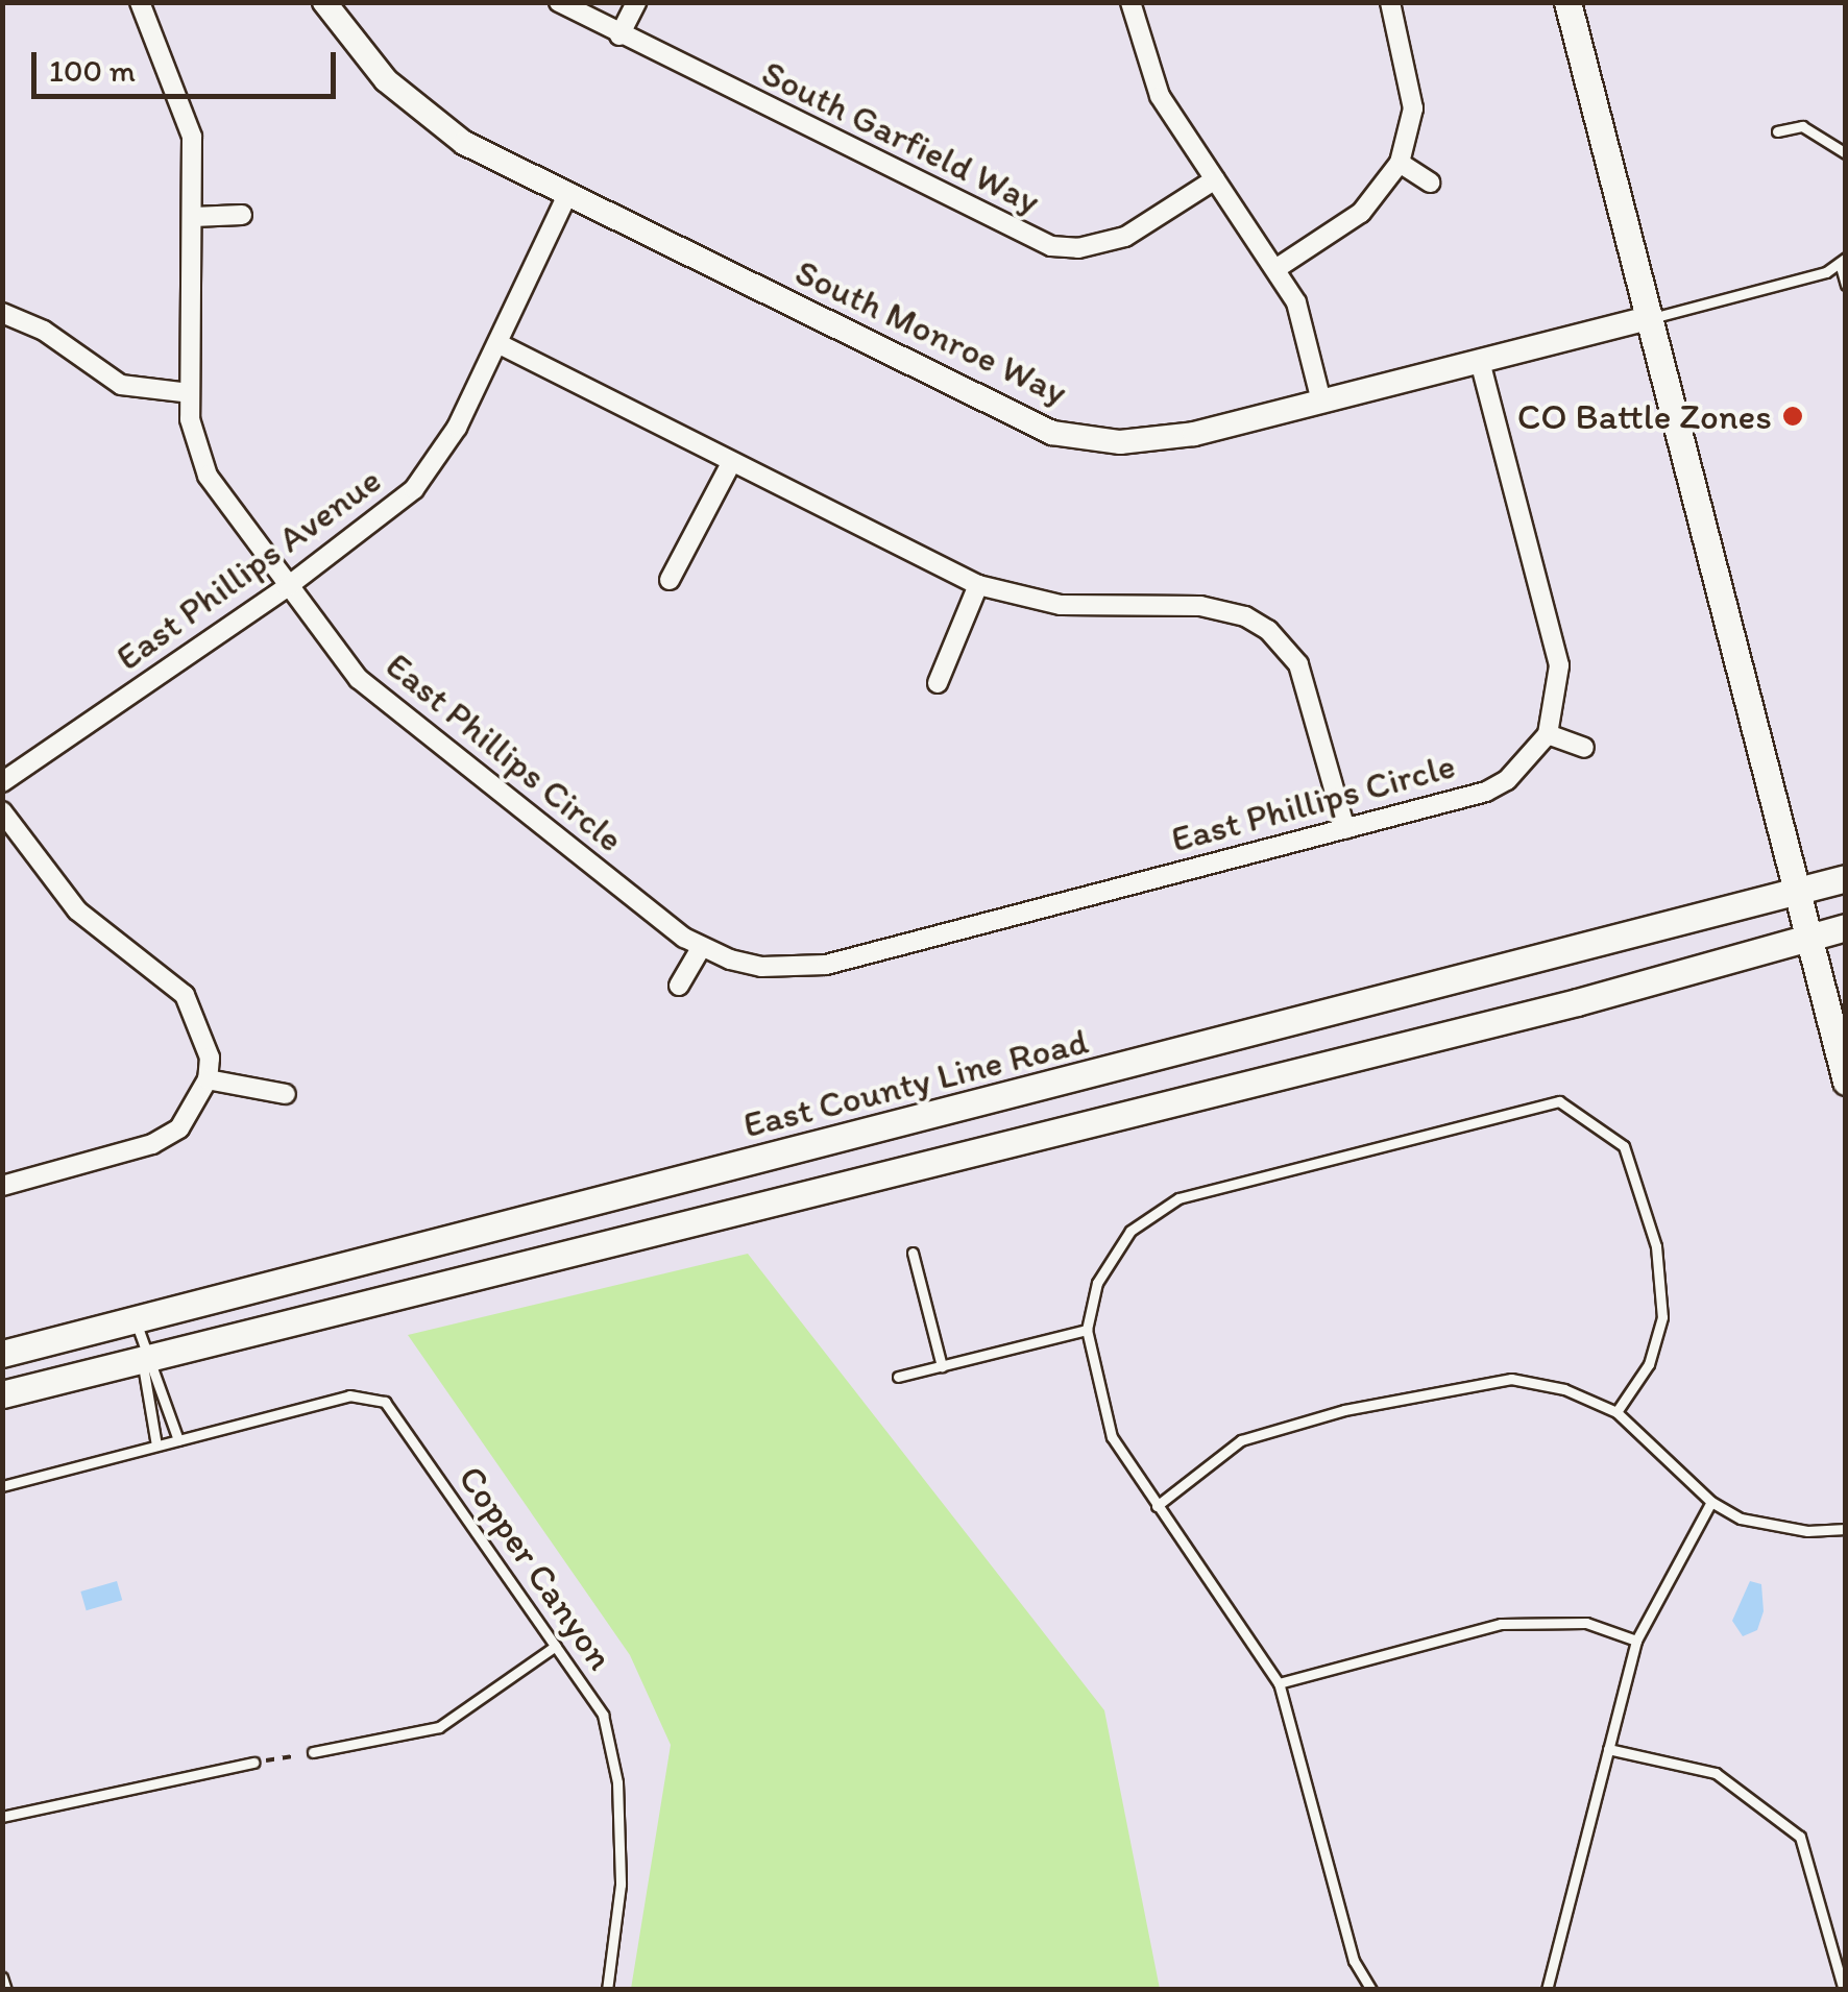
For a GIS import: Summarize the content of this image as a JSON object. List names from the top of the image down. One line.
{"streets":{"main road":["East County Line Road"],"street":["South Garfield Way","South Monroe Way","East Phillips Avenue","East Phillips Circle"],"lane":["Copper Canyon"]},"crossings":[["South Monroe Way","East Phillips Avenue"],["East Phillips Avenue","East Phillips Circle"]],"places":["CO Battle Zones"],"scale_bar":"100 m"}
